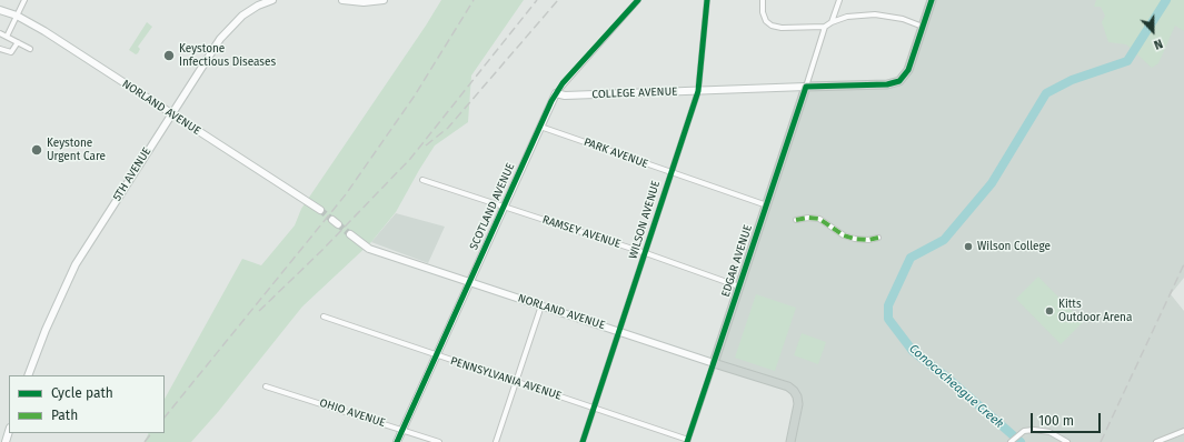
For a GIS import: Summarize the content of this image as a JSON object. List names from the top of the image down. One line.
{"streets":{"main road":["COLLEGE AVENUE","NORLAND AVENUE","EDGAR AVENUE"],"street":["PARK AVENUE","5TH AVENUE","SCOTLAND AVENUE","WILSON AVENUE","RAMSEY AVENUE","PENNSYLVANIA AVENUE","OHIO AVENUE"]},"crossings":[["COLLEGE AVENUE","SCOTLAND AVENUE"],["COLLEGE AVENUE","WILSON AVENUE"],["COLLEGE AVENUE","EDGAR AVENUE"],["NORLAND AVENUE","5TH AVENUE"],["NORLAND AVENUE","SCOTLAND AVENUE"],["NORLAND AVENUE","WILSON AVENUE"],["NORLAND AVENUE","EDGAR AVENUE"],["PARK AVENUE","SCOTLAND AVENUE"],["PARK AVENUE","WILSON AVENUE"],["PARK AVENUE","EDGAR AVENUE"],["SCOTLAND AVENUE","RAMSEY AVENUE"],["SCOTLAND AVENUE","PENNSYLVANIA AVENUE"],["SCOTLAND AVENUE","OHIO AVENUE"],["WILSON AVENUE","RAMSEY AVENUE"],["WILSON AVENUE","PENNSYLVANIA AVENUE"],["RAMSEY AVENUE","EDGAR AVENUE"],["EDGAR AVENUE","PENNSYLVANIA AVENUE"]],"water":["Conococheague Creek"],"places":["Keystone Infectious Diseases","Keystone Urgent Care","Wilson College","Kitts Outdoor Arena"],"legend":["Cycle path","Path"],"scale_bar":"100 m","north":"bottom"}
